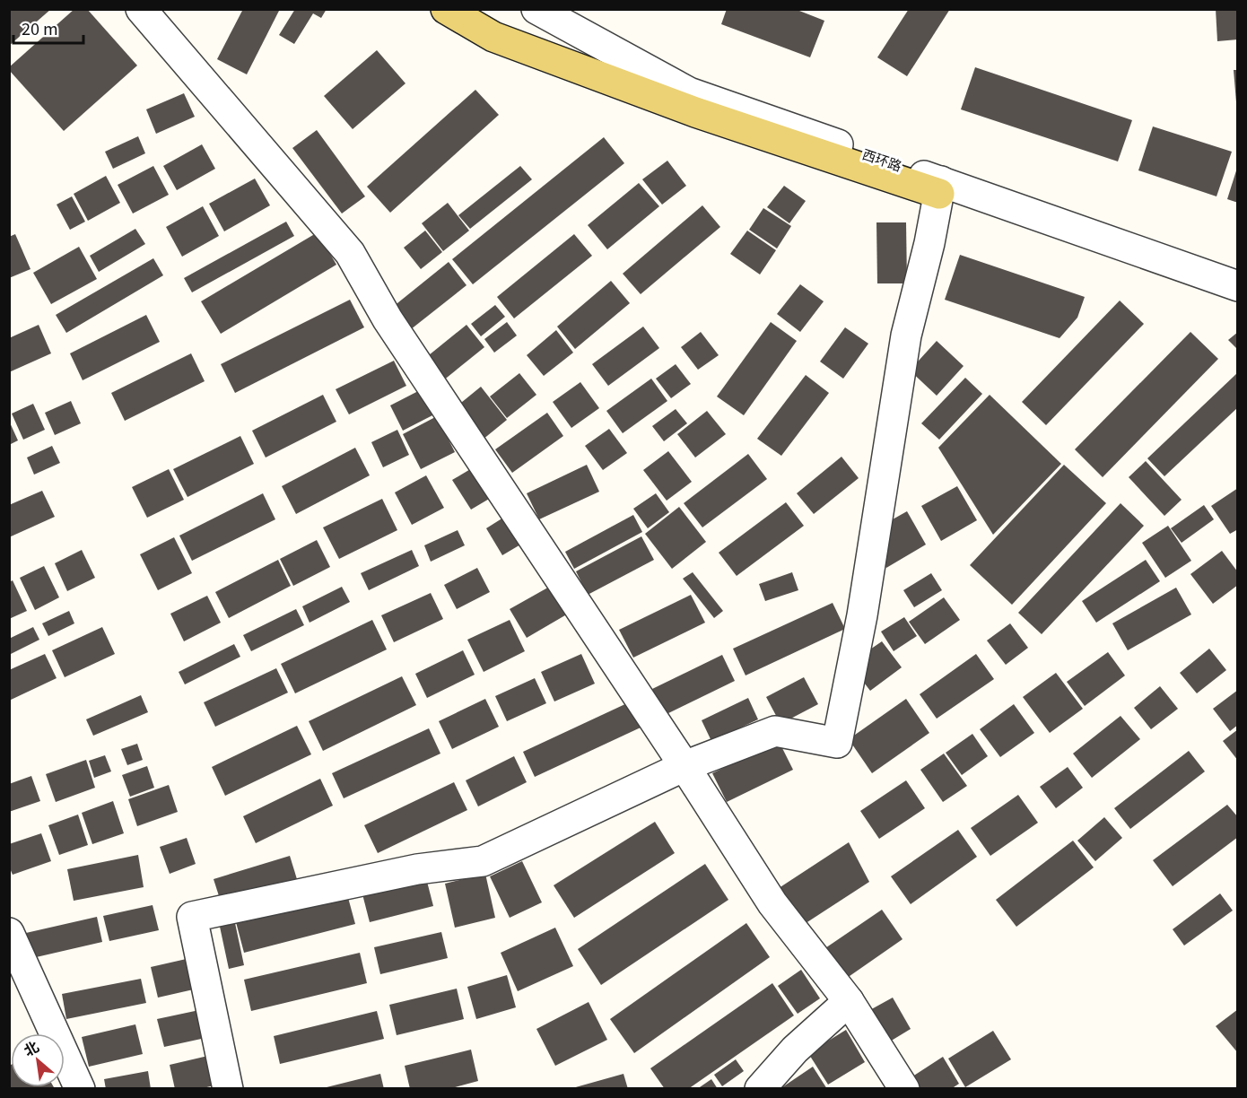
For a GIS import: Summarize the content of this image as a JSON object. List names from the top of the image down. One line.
{"streets":{"main road":["西环路"]},"scale_bar":"20 m","north":"top left"}
